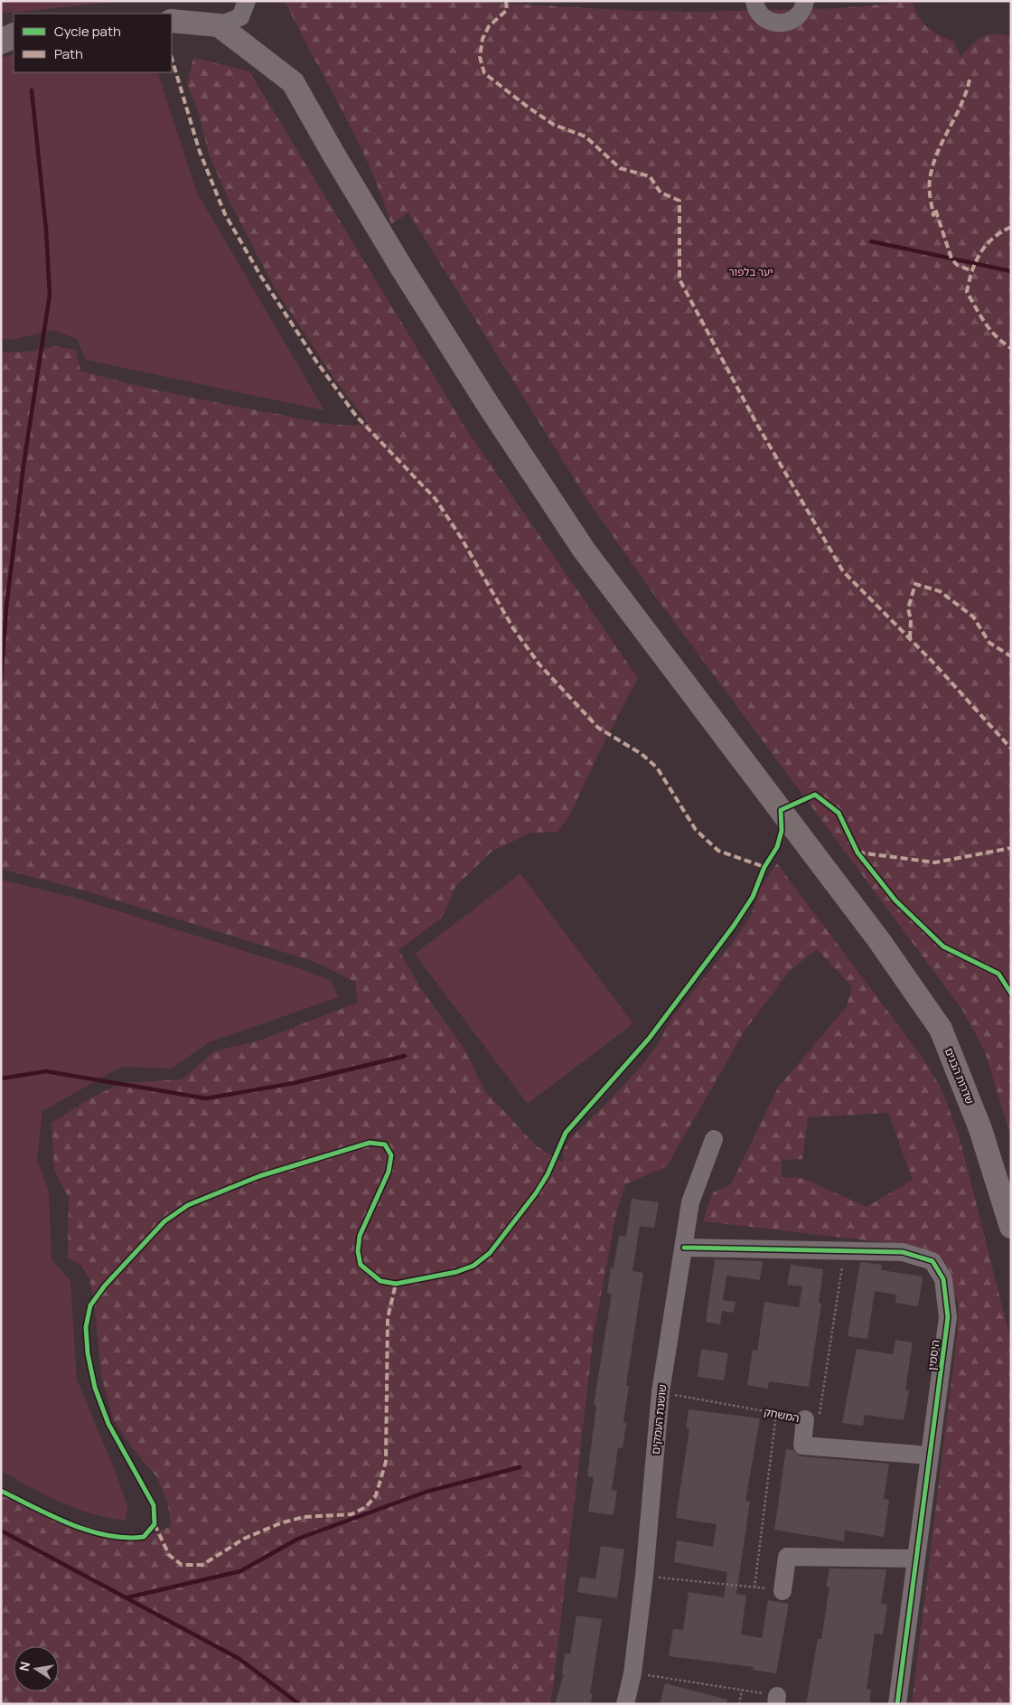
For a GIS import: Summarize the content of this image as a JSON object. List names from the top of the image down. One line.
{"streets":{"main road":["שדרות הבנים"],"street":["היסמין","המשחק","שושנת העמקים"]},"crossings":[["היסמין","המשחק"],["היסמין","שושנת העמקים"],["המשחק","שושנת העמקים"]],"parks":["יער בלפור"],"legend":["Cycle path","Path"],"north":"left"}
